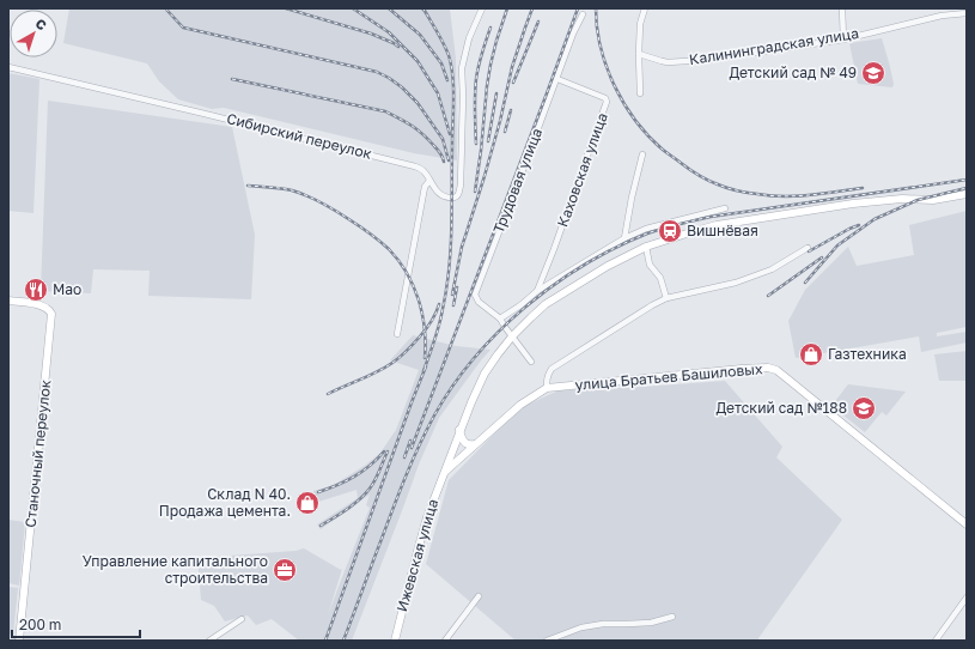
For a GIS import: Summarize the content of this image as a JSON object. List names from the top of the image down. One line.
{"streets":{"street":["Калининградская улица","Сибирский переулок","Каховская улица","Трудовая улица","улица Братьев Башиловых","Станочный переулок","Ижевская улица"]},"crossings":[["Каховская улица","Трудовая улица"],["Трудовая улица","Ижевская улица"]],"places":{"school or university":["Детский сад № 49","Детский сад №188"],"station":["Вишнёвая"],"restaurant":["Мао"],"shop":["Газтехника","Склад N 40. Продажа цемента."],"office":["Управление капитального строительства"]},"scale_bar":"200 m","north":"top right"}
